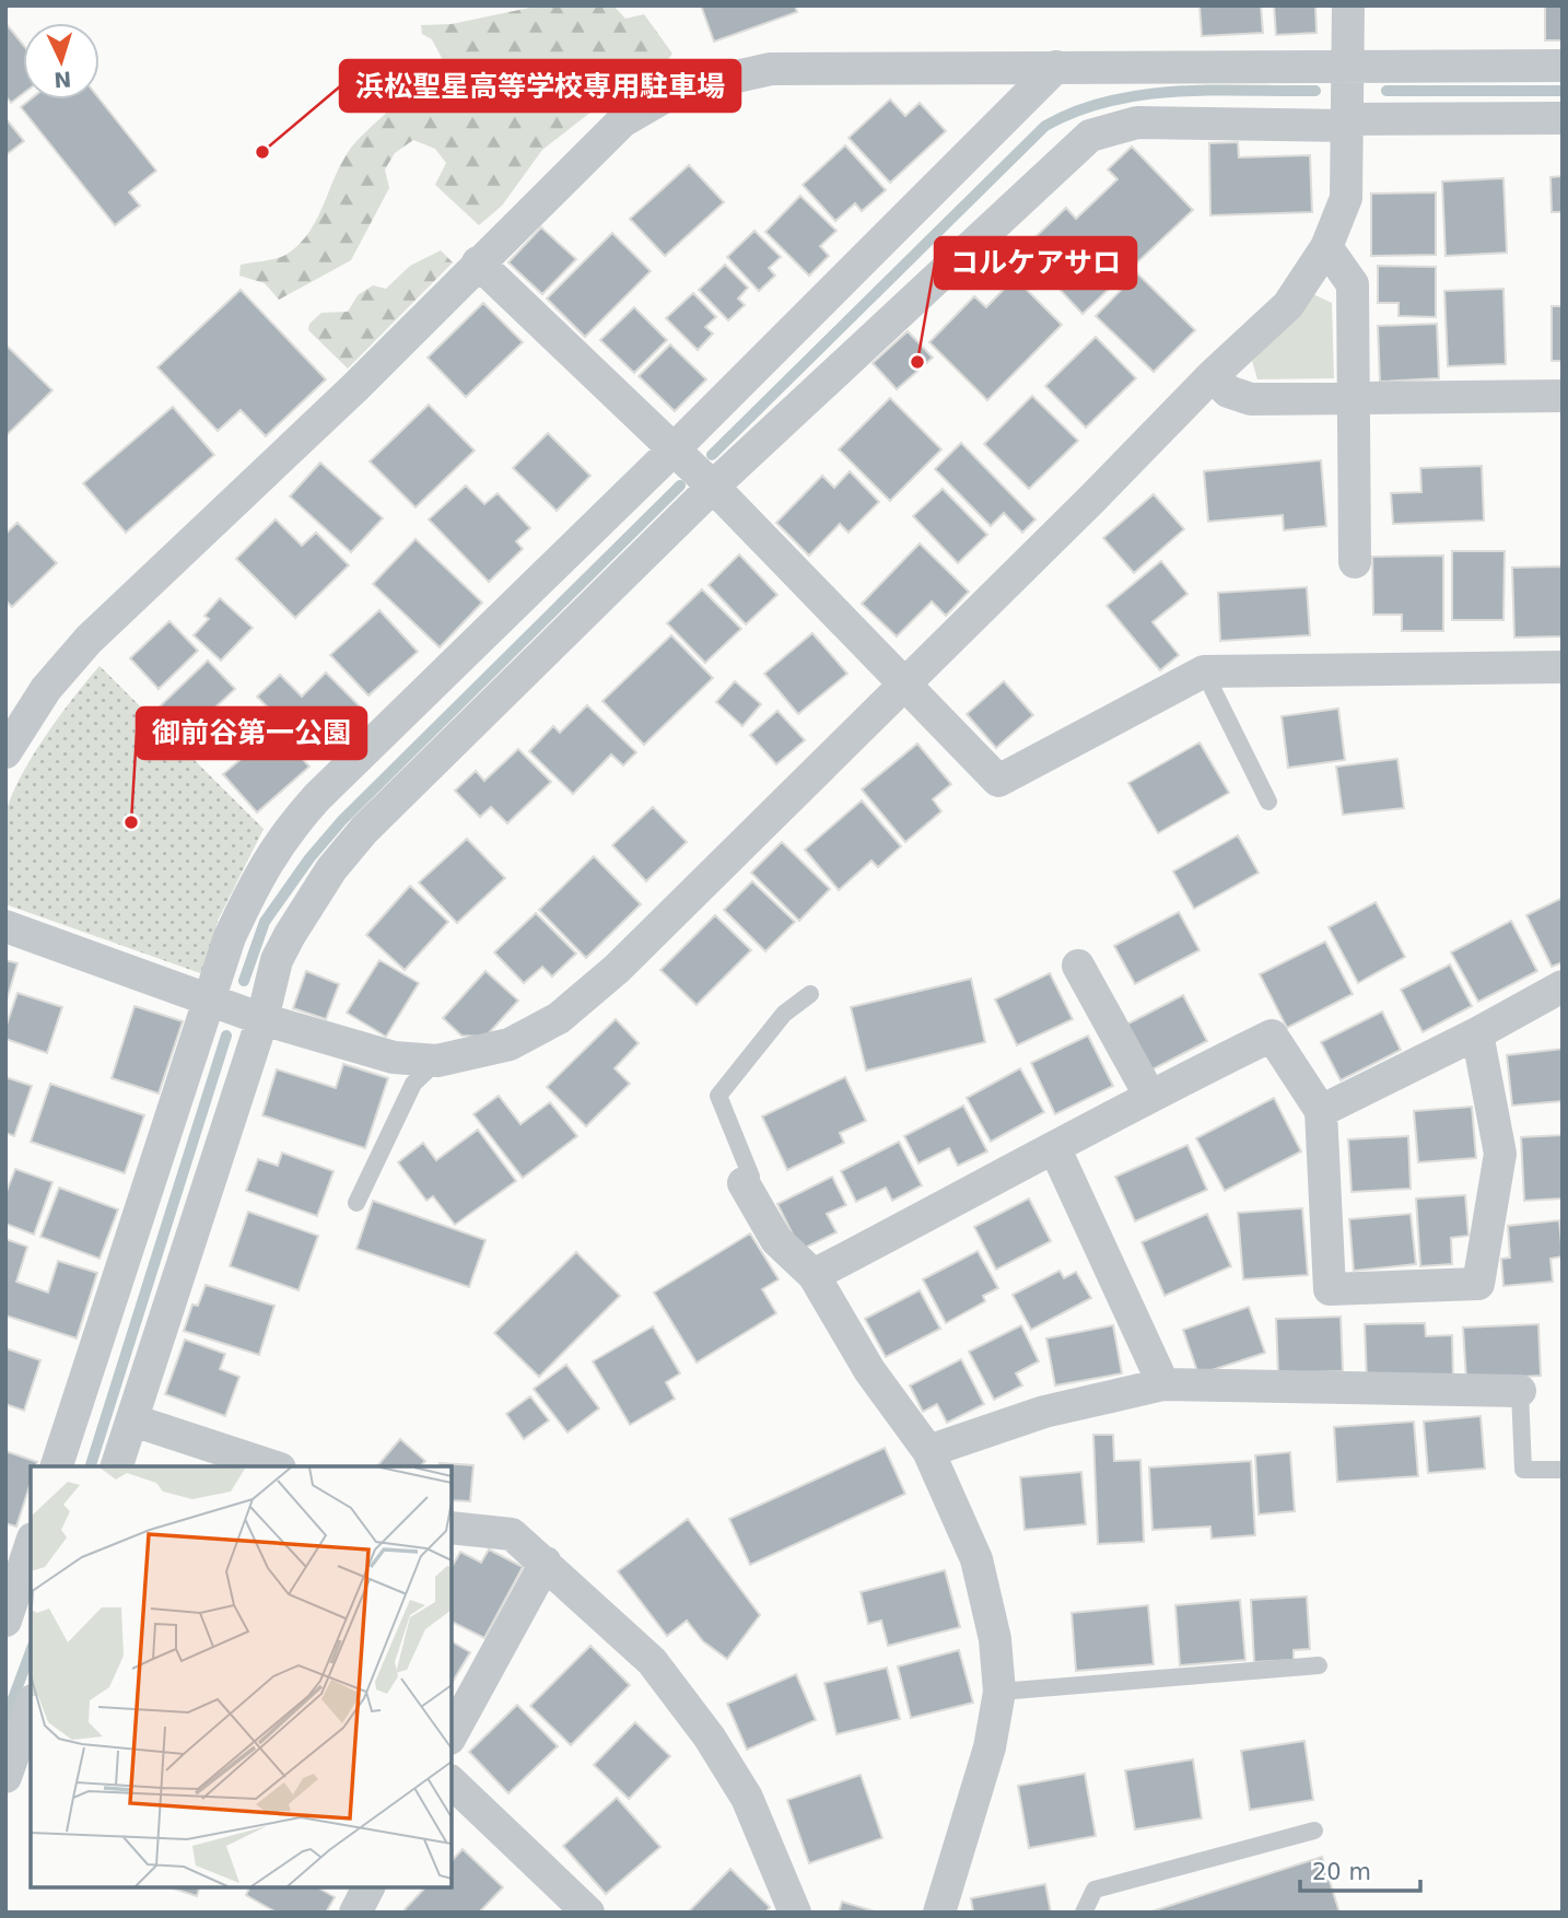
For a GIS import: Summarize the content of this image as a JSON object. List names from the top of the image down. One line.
{"places":["浜松聖星高等学校専用駐車場","コルケアサロ","御前谷第一公園"],"scale_bar":"20 m","north":"bottom"}
